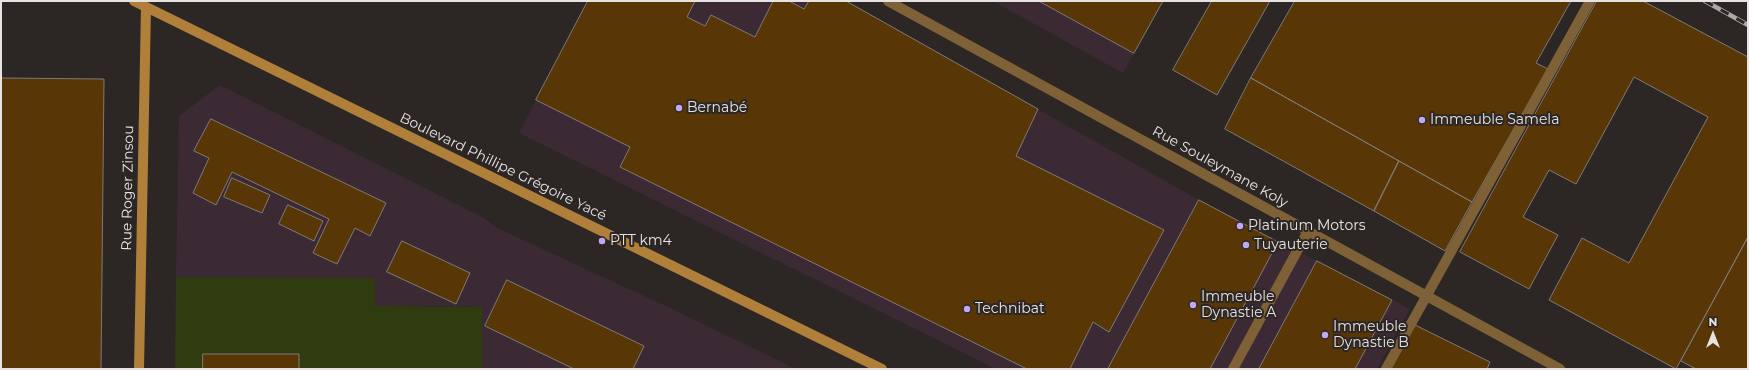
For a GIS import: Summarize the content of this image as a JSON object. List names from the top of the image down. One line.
{"streets":{"main road":["Boulevard Phillipe Grégoire Yacé","Rue Roger Zinsou"],"street":["Rue Souleymane Koly"]},"crossings":[["Boulevard Phillipe Grégoire Yacé","Rue Roger Zinsou"]],"places":["Bernabé","Immeuble Samela","Platinum Motors","PTT km4","Tuyauterie","Immeuble Dynastie A","Technibat","Immeuble Dynastie B"],"north":"top"}
